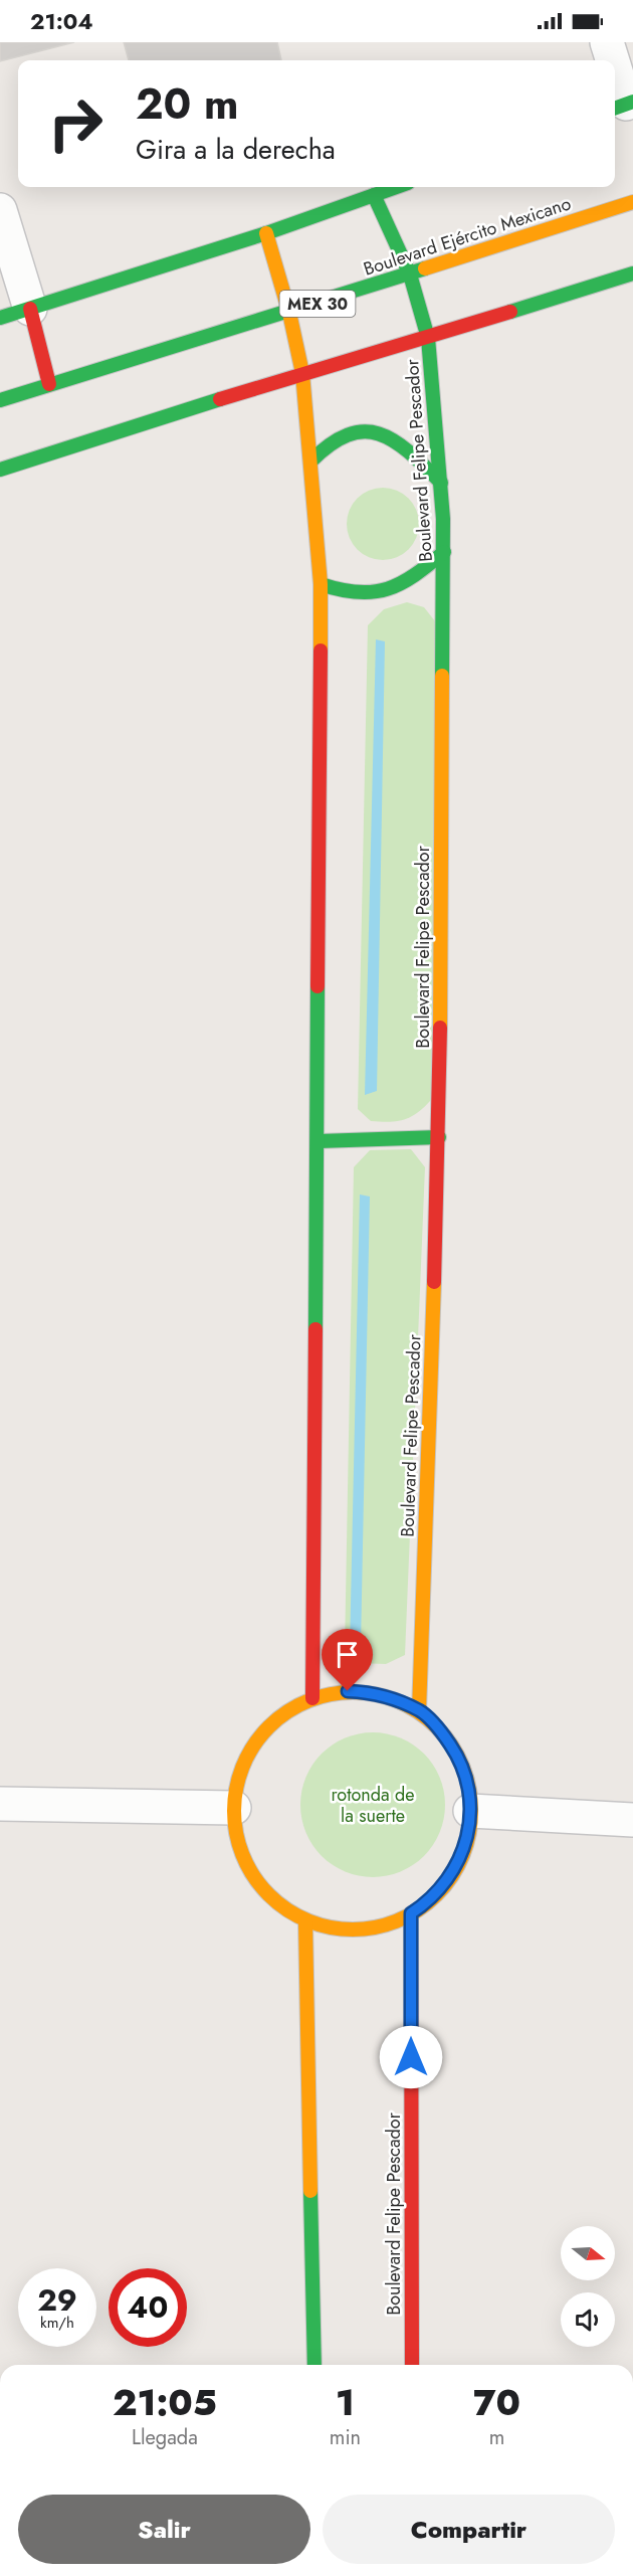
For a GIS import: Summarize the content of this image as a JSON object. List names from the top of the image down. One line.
{"streets":{"street":["Boulevard Ejército Mexicano","MEX 30","Boulevard Felipe Pescador"]},"crossings":[["Boulevard Ejército Mexicano","Boulevard Felipe Pescador"]],"parks":["rotonda de la suerte"],"north":"right","page":{"status":"21:04","turn":["20 m","Gira a la derecha"],"speed":"29 km/h","limit":"40","eta":["21:05","Llegada","1","min","70","m"],"buttons":["Salir","Compartir"]}}
